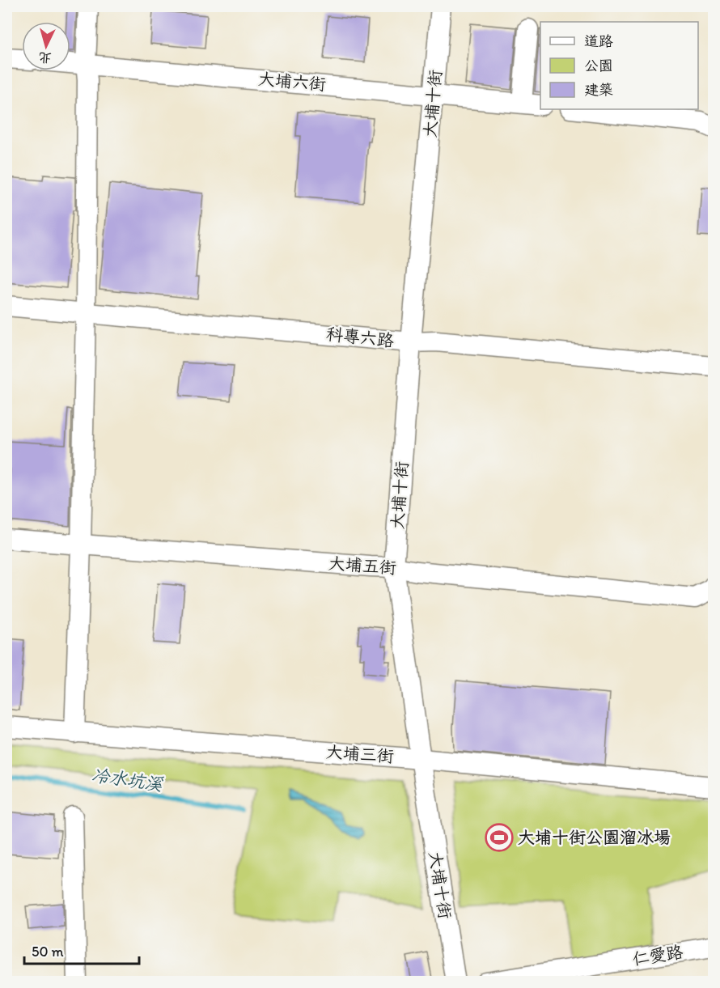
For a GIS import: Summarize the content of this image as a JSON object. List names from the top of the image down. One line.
{"streets":{"street":["大埔六街","大埔十街","科專六路","大埔五街","大埔三街","仁愛路"]},"crossings":[["大埔六街","大埔十街"],["大埔十街","科專六路"],["大埔十街","大埔五街"],["大埔十街","大埔三街"]],"water":["冷水坑溪"],"places":{"sports":["大埔十街公園溜冰場"]},"legend":["道路","公園","建築"],"scale_bar":"50 m","north":"bottom"}
